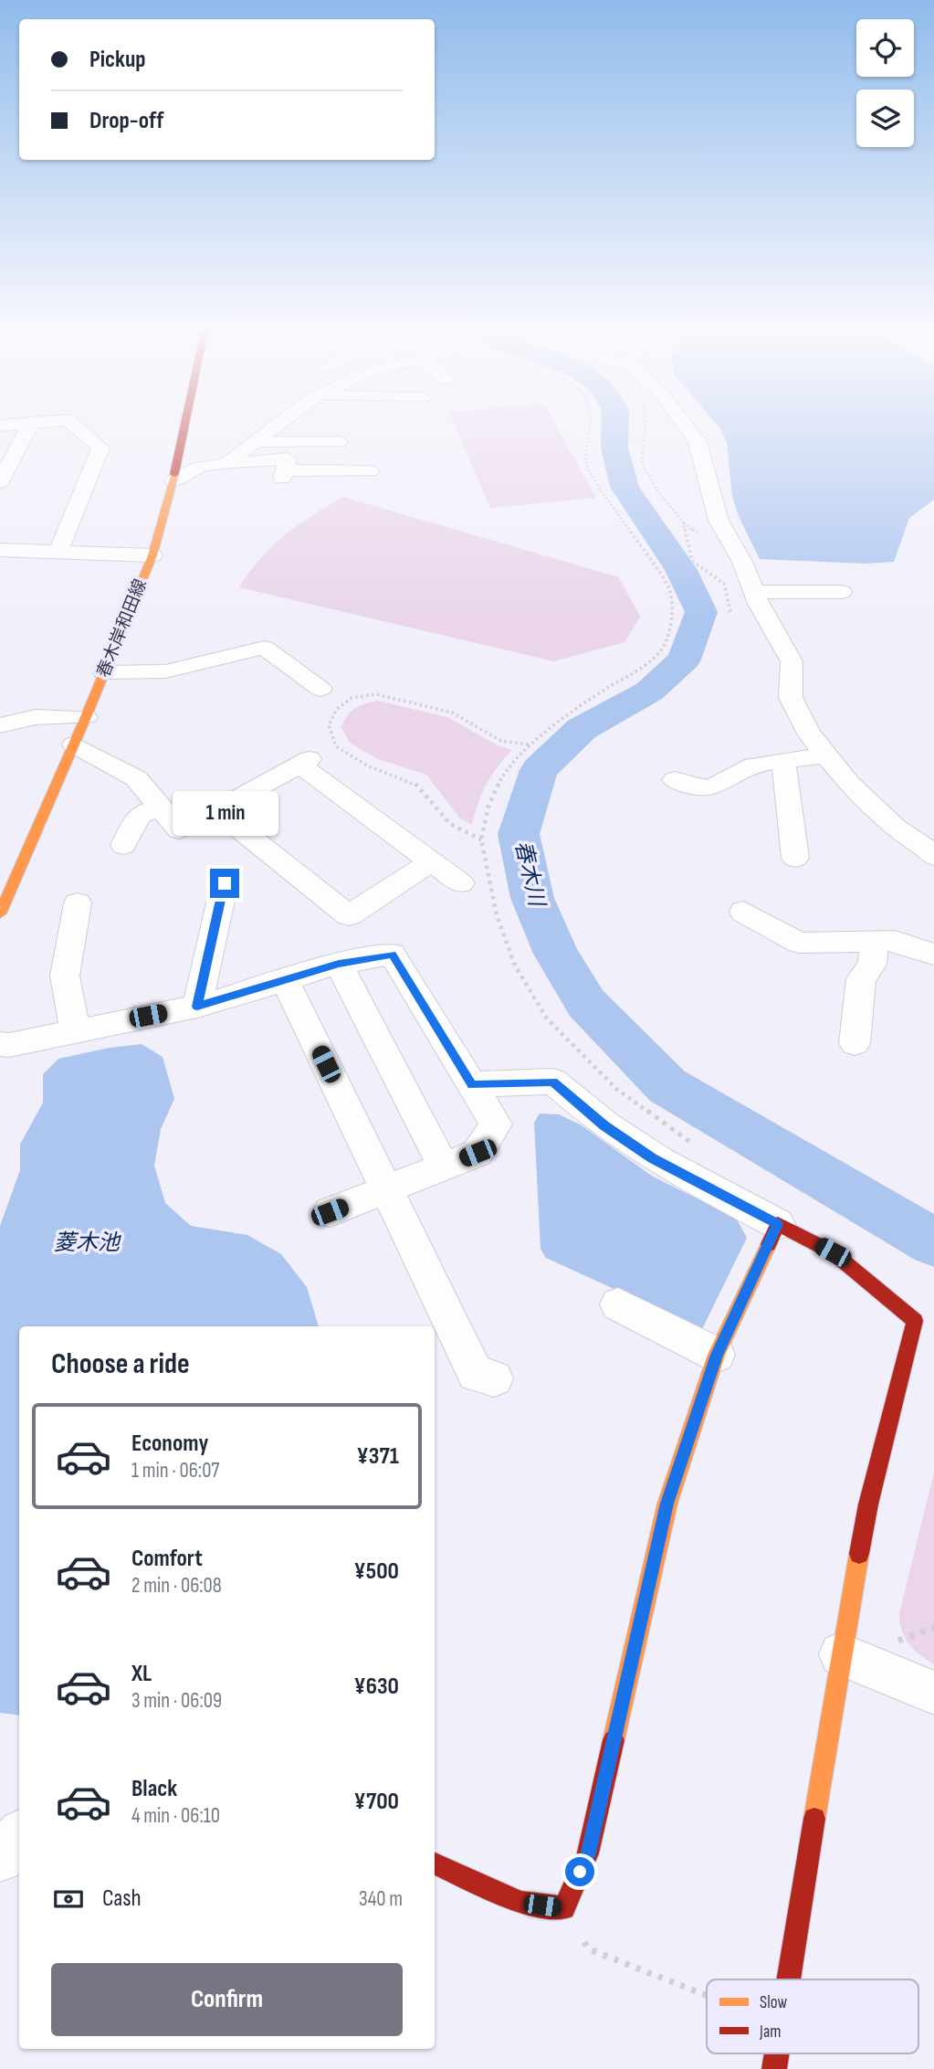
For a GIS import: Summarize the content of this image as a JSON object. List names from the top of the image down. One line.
{"streets":{"main road":["春木岸和田線"]},"water":["春木川","菱木池"],"legend":["Slow","Jam"],"page":{"banner":["Pickup","Drop-off"],"bubble":"1 min","heading":"Choose a ride","list":[{"name":"Economy","note":"1 min · 06:07","value":"¥371"},{"name":"Comfort","note":"2 min · 06:08","value":"¥500"},{"name":"XL","note":"3 min · 06:09","value":"¥630"},{"name":"Black","note":"4 min · 06:10","value":"¥700"}],"pay":["Cash","340 m"],"buttons":"Confirm"}}
